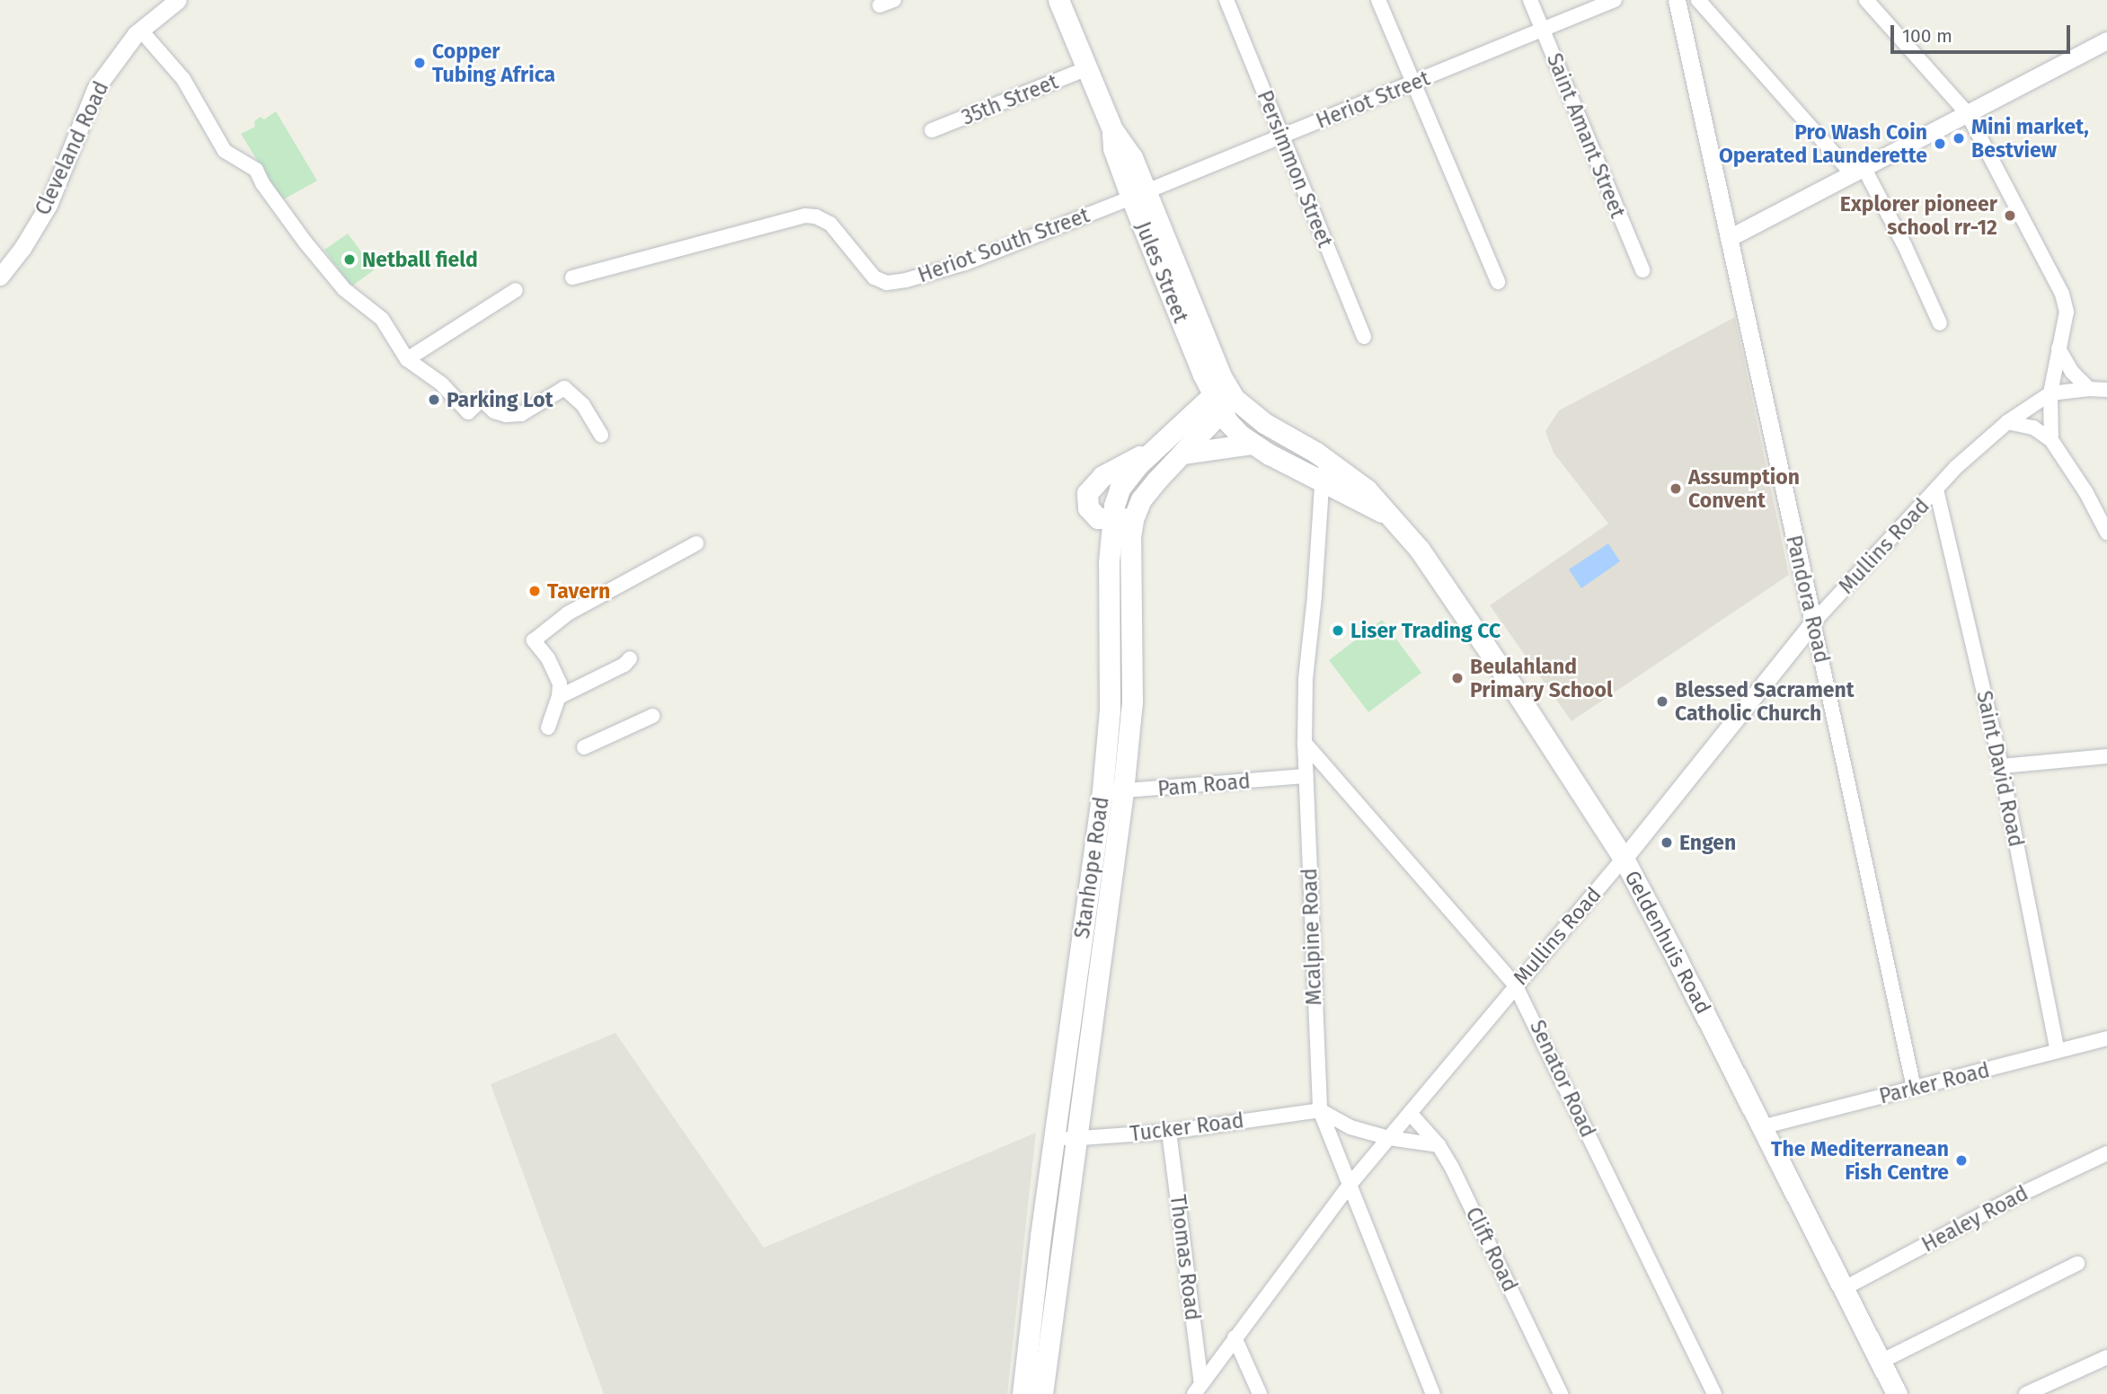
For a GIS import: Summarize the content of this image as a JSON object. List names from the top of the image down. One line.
{"streets":{"main road":["Jules Street","Stanhope Road","Geldenhuis Road"],"street":["35th Street","Heriot Street","Saint Amant Street","Cleveland Road","Persimmon Street","Heriot South Street","Mullins Road","Pandora Road","Saint David Road","Pam Road","Mcalpine Road","Senator Road","Parker Road","Tucker Road","Healey Road","Clift Road","Thomas Road"]},"crossings":[["35th Street","Jules Street"],["Heriot Street","Saint Amant Street"],["Heriot Street","Persimmon Street"],["Heriot Street","Heriot South Street"],["Heriot Street","Jules Street"],["Heriot South Street","Jules Street"],["Jules Street","Stanhope Road"],["Jules Street","Geldenhuis Road"],["Mullins Road","Pandora Road"],["Mullins Road","Saint David Road"],["Mullins Road","Mcalpine Road"],["Mullins Road","Geldenhuis Road"],["Mullins Road","Senator Road"],["Mullins Road","Clift Road"],["Mullins Road","Thomas Road"],["Pandora Road","Parker Road"],["Saint David Road","Parker Road"],["Pam Road","Stanhope Road"],["Pam Road","Mcalpine Road"],["Stanhope Road","Geldenhuis Road"],["Stanhope Road","Tucker Road"],["Mcalpine Road","Geldenhuis Road"],["Mcalpine Road","Senator Road"],["Mcalpine Road","Tucker Road"],["Geldenhuis Road","Parker Road"],["Geldenhuis Road","Healey Road"],["Tucker Road","Thomas Road"]],"places":["Copper Tubing Africa","Mini market, Bestview","Pro Wash Coin Operated Launderette","Explorer pioneer school rr-12","Netball field","Parking Lot","Assumption Convent","Tavern","Liser Trading CC","Beulahland Primary School","Blessed Sacrament Catholic Church","Engen","The Mediterranean Fish Centre"],"scale_bar":"100 m"}
